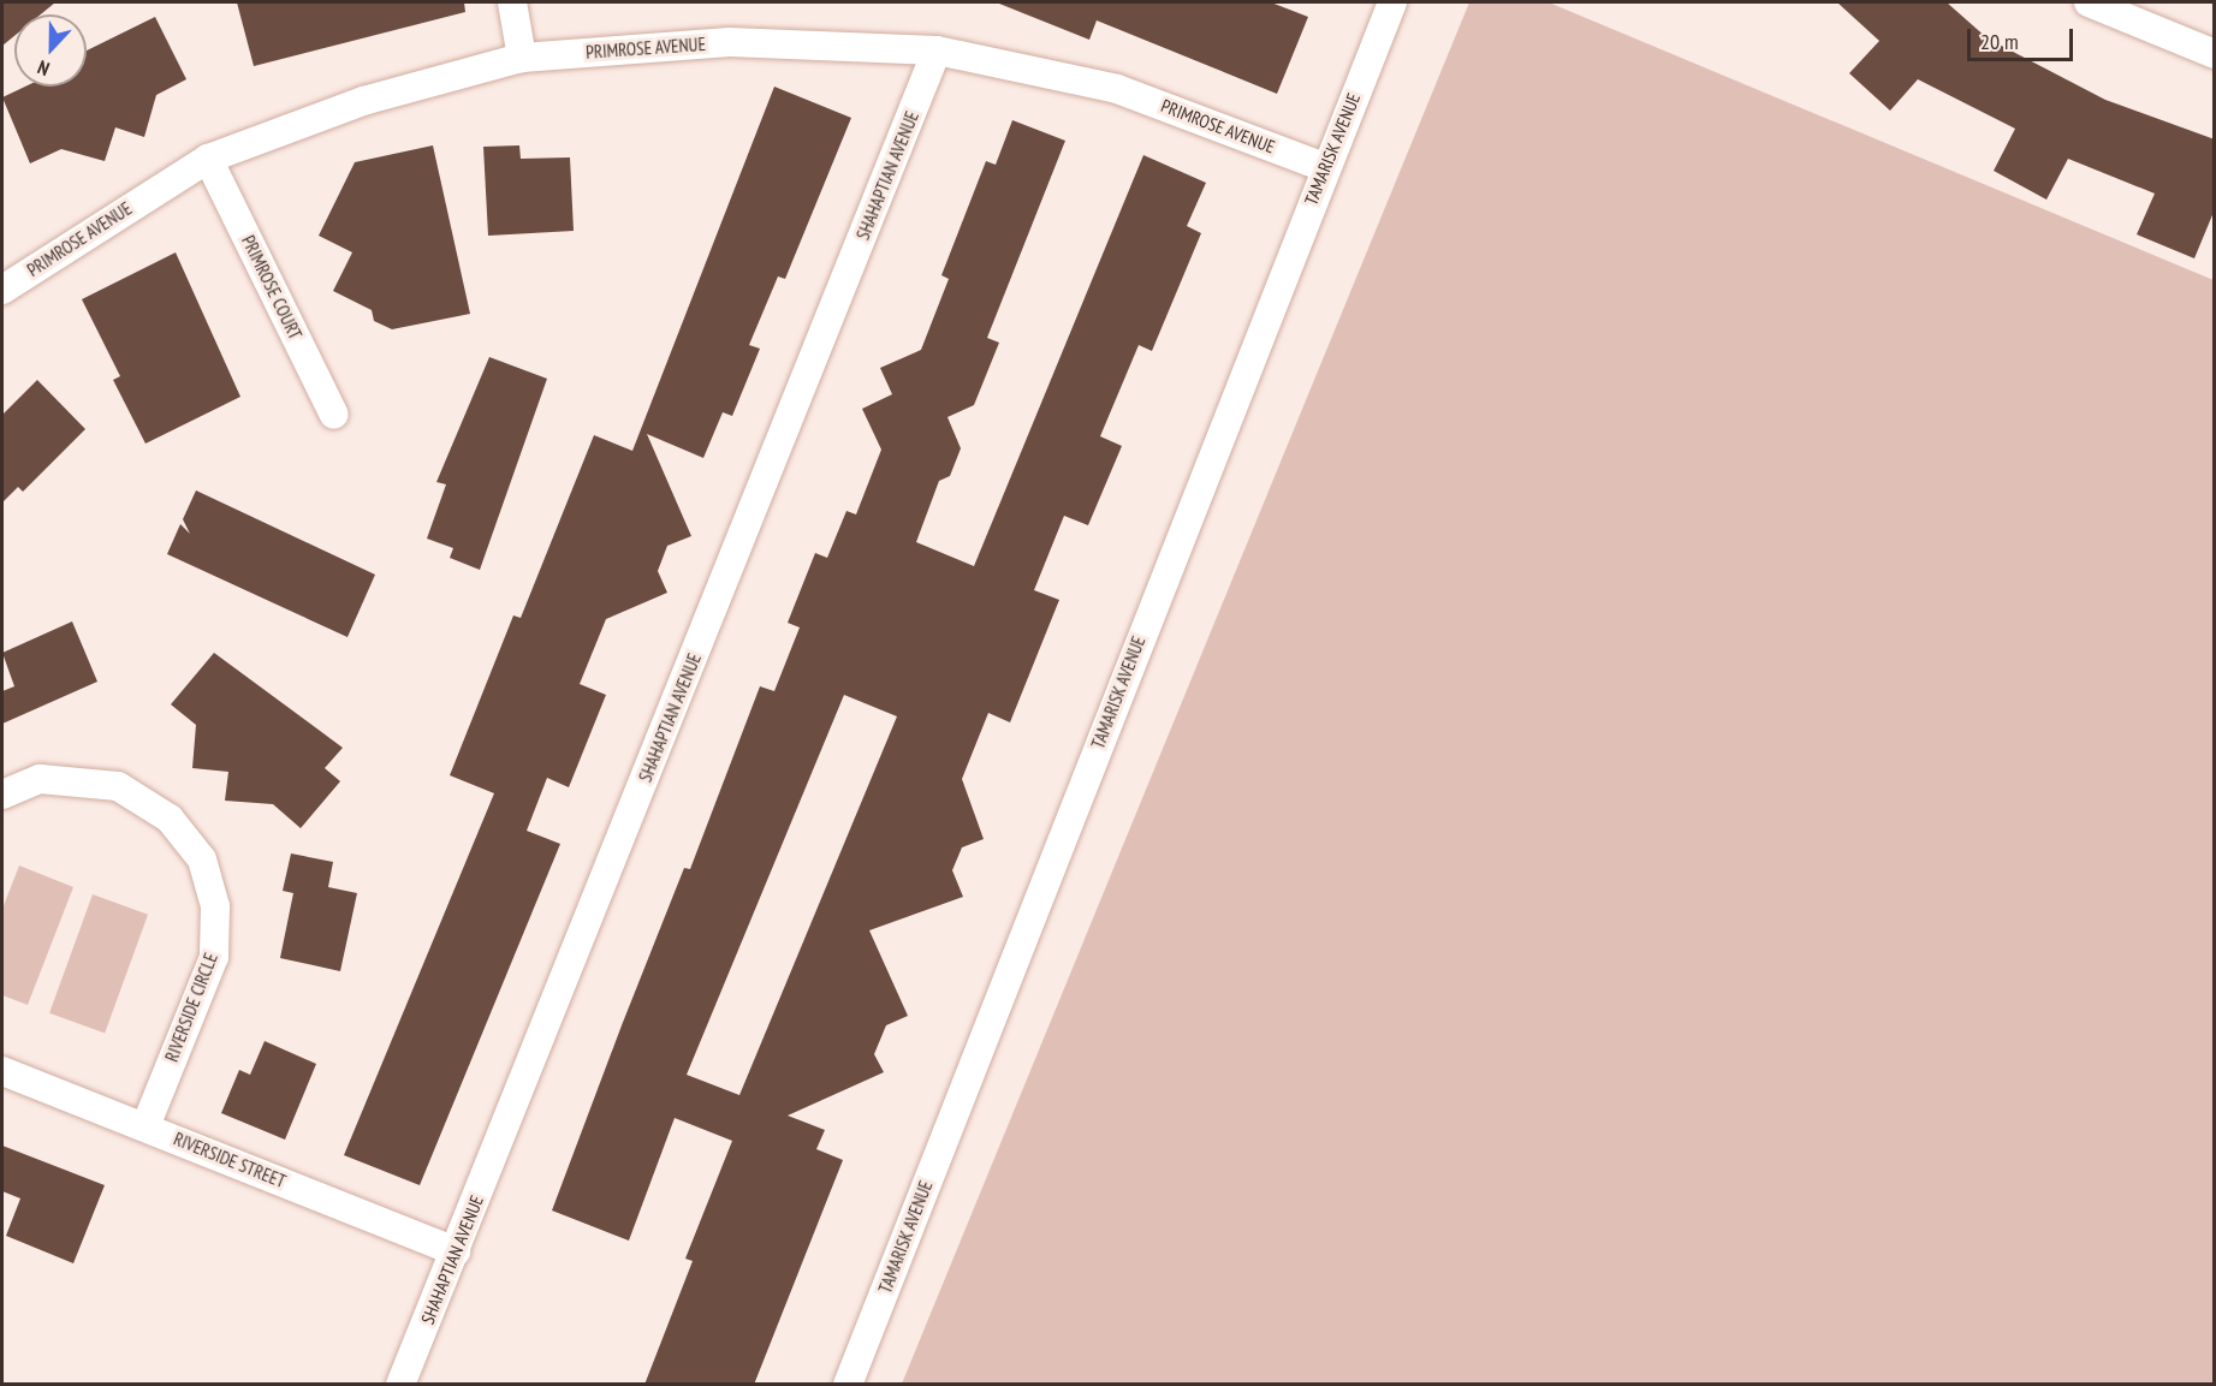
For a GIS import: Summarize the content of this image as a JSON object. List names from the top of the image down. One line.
{"streets":{"street":["PRIMROSE AVENUE","TAMARISK AVENUE","SHAHAPTIAN AVENUE","PRIMROSE COURT","RIVERSIDE CIRCLE","RIVERSIDE STREET"]},"crossings":[["PRIMROSE AVENUE","TAMARISK AVENUE"],["PRIMROSE AVENUE","SHAHAPTIAN AVENUE"],["PRIMROSE AVENUE","PRIMROSE COURT"],["SHAHAPTIAN AVENUE","RIVERSIDE STREET"],["RIVERSIDE CIRCLE","RIVERSIDE STREET"]],"scale_bar":"20 m","north":"bottom"}
